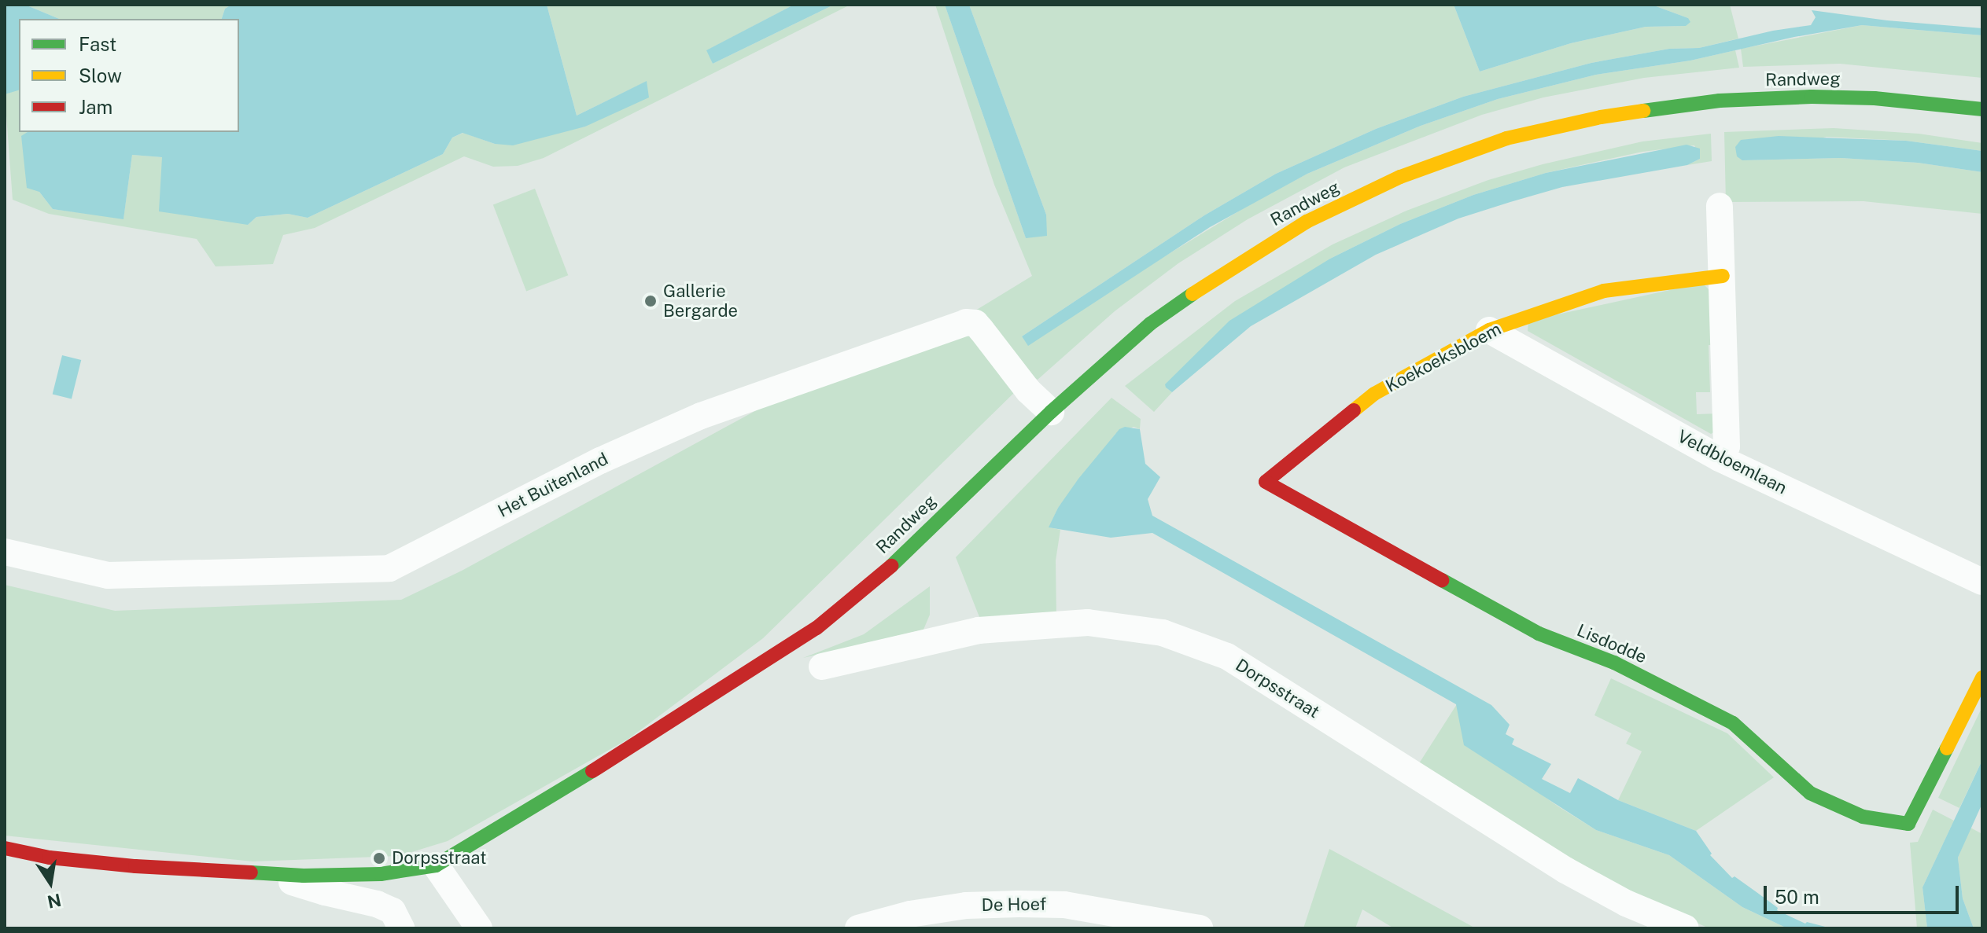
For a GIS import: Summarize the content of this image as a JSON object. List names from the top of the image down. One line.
{"streets":{"main road":["Randweg","Koekoeksbloem","Lisdodde"],"street":["Veldbloemlaan","Het Buitenland","Dorpsstraat","De Hoef"]},"crossings":[["Randweg","Het Buitenland"],["Koekoeksbloem","Veldbloemlaan"],["Koekoeksbloem","Lisdodde"]],"places":["Gallerie Bergarde","Dorpsstraat"],"legend":["Fast","Slow","Jam"],"scale_bar":"50 m","north":"bottom"}
